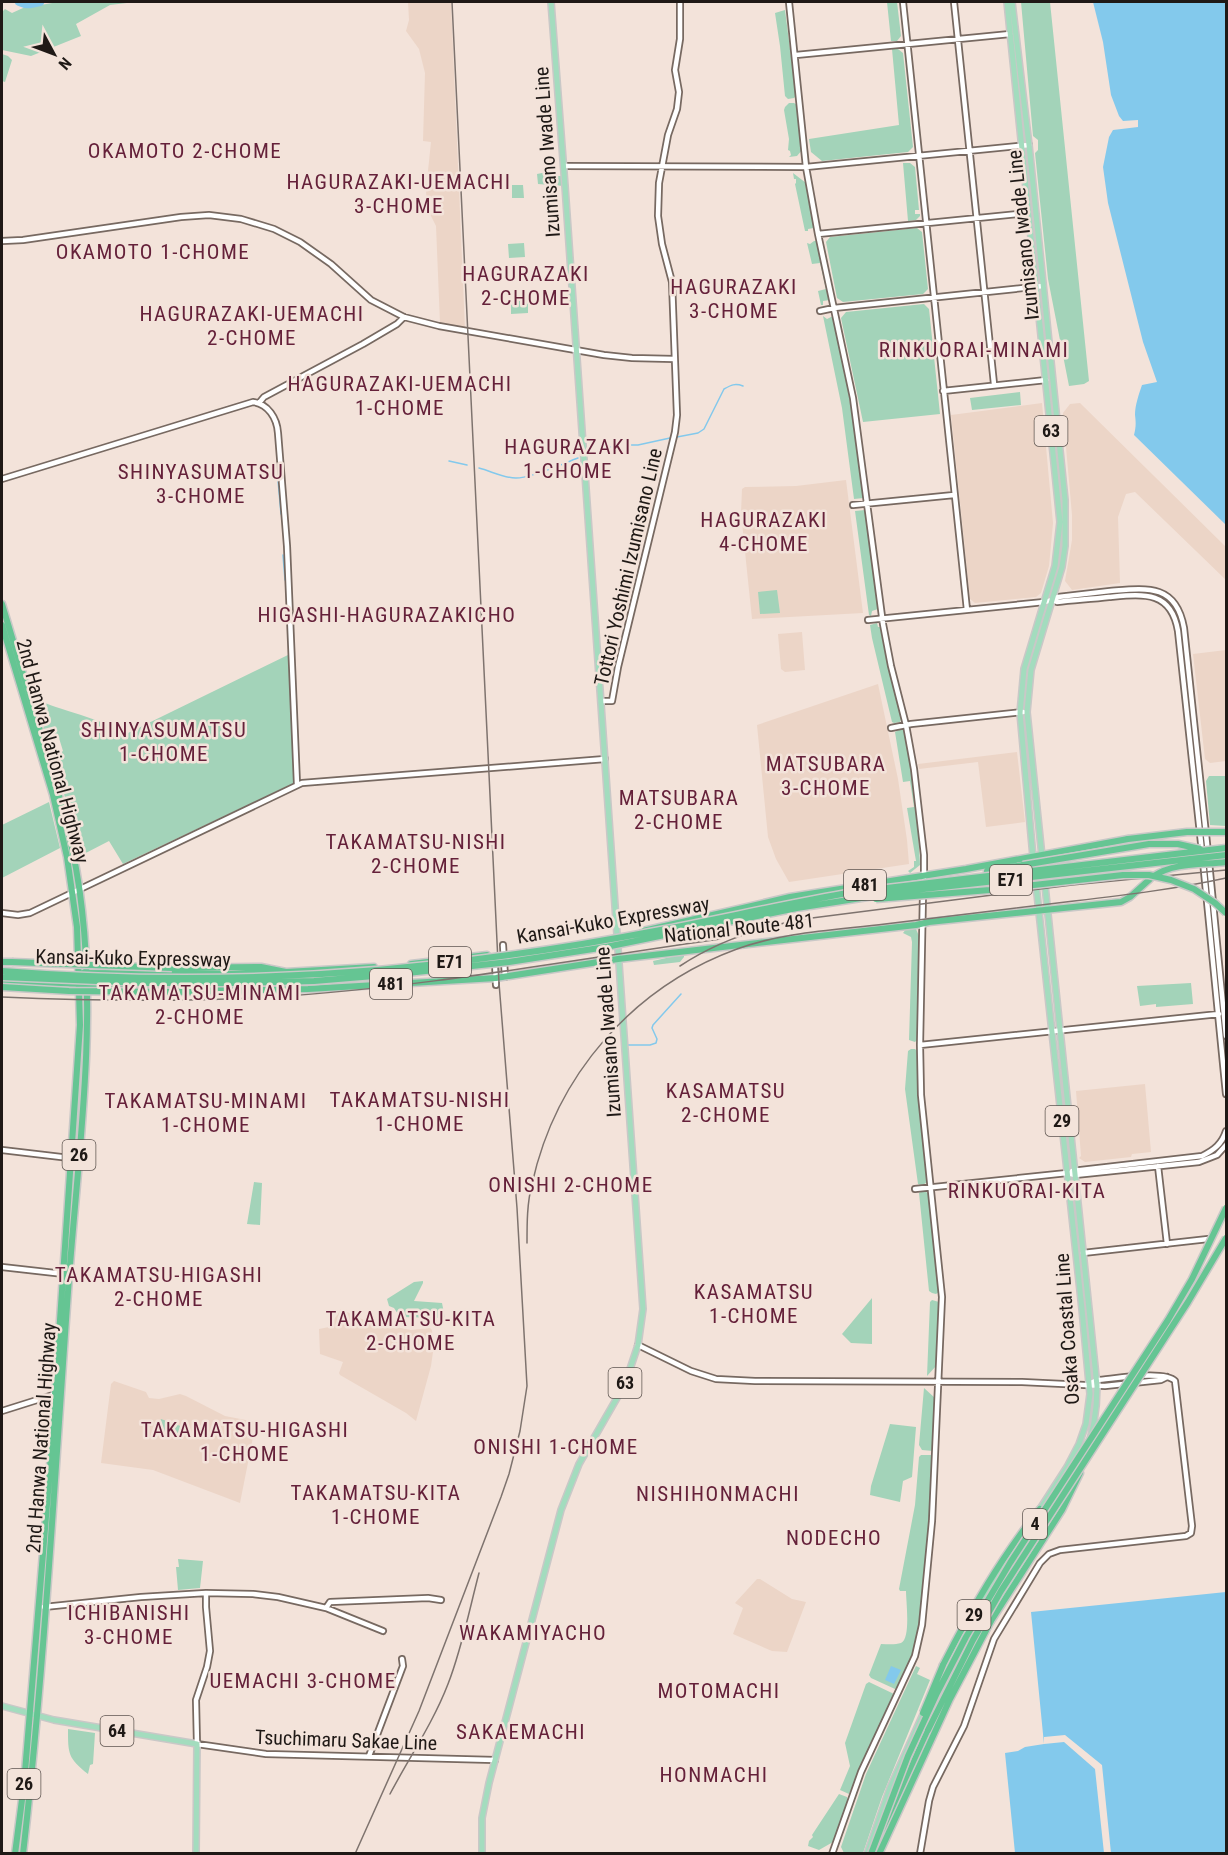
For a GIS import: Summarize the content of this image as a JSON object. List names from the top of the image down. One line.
{"streets":{"highway":["2nd Hanwa National Highway","E71","481","Kansai-Kuko Expressway","National Route 481","26","4"],"main road":["Izumisano Iwade Line","63","29","Osaka Coastal Line","64"],"street":["Tottori Yoshimi Izumisano Line","Tsuchimaru Sakae Line"]},"crossings":[["Izumisano Iwade Line","Tottori Yoshimi Izumisano Line"],["Izumisano Iwade Line","481"],["Izumisano Iwade Line","National Route 481"],["Izumisano Iwade Line","Osaka Coastal Line"],["Izumisano Iwade Line","Tsuchimaru Sakae Line"],["2nd Hanwa National Highway","481"],["2nd Hanwa National Highway","64"],["481","Kansai-Kuko Expressway"],["481","National Route 481"],["481","Osaka Coastal Line"],["National Route 481","Osaka Coastal Line"],["29","Osaka Coastal Line"],["Osaka Coastal Line","4"],["64","Tsuchimaru Sakae Line"]],"districts":["OKAMOTO 2-CHOME","HAGURAZAKI-UEMACHI 3-CHOME","OKAMOTO 1-CHOME","HAGURAZAKI 2-CHOME","HAGURAZAKI 3-CHOME","HAGURAZAKI-UEMACHI 2-CHOME","RINKUORAI-MINAMI","HAGURAZAKI-UEMACHI 1-CHOME","HAGURAZAKI 1-CHOME","SHINYASUMATSU 3-CHOME","HAGURAZAKI 4-CHOME","HIGASHI-HAGURAZAKICHO","SHINYASUMATSU 1-CHOME","MATSUBARA 3-CHOME","MATSUBARA 2-CHOME","TAKAMATSU-NISHI 2-CHOME","TAKAMATSU-MINAMI 2-CHOME","KASAMATSU 2-CHOME","TAKAMATSU-NISHI 1-CHOME","TAKAMATSU-MINAMI 1-CHOME","ONISHI 2-CHOME","RINKUORAI-KITA","TAKAMATSU-HIGASHI 2-CHOME","KASAMATSU 1-CHOME","TAKAMATSU-KITA 2-CHOME","TAKAMATSU-HIGASHI 1-CHOME","ONISHI 1-CHOME","TAKAMATSU-KITA 1-CHOME","NISHIHONMACHI","NODECHO","ICHIBANISHI 3-CHOME","WAKAMIYACHO","UEMACHI 3-CHOME","MOTOMACHI","SAKAEMACHI","HONMACHI"],"north":"bottom right"}
